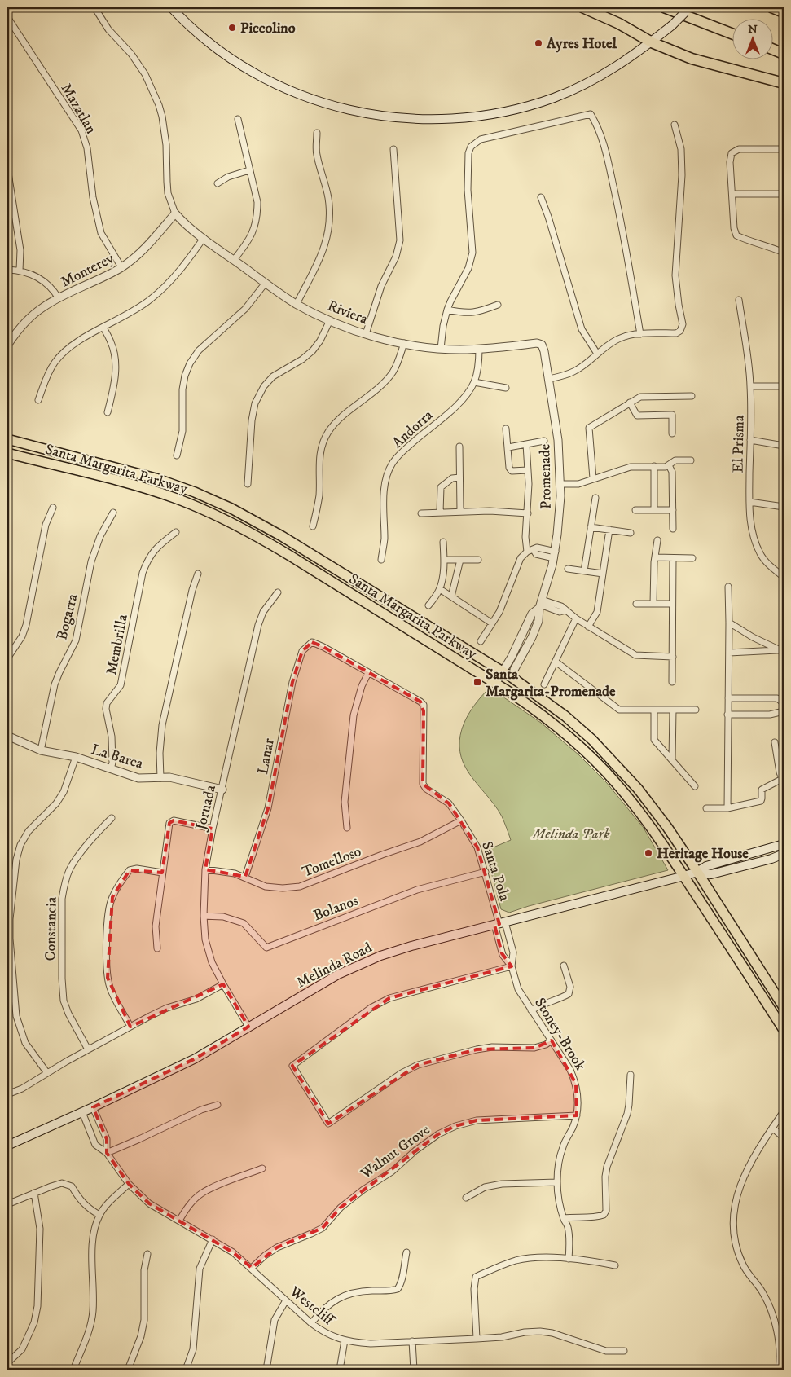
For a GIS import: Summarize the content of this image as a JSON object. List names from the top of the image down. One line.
{"streets":{"main road":["Santa Margarita Parkway","Melinda Road"],"street":["Mazatlan","Monterey","Riviera","Andorra","El Prisma","Promenade","Bogarra","Membrilla","La Barca","Lanar","Jornada","Tomelloso","Santa Pola","Bolanos","Constancia","Stoney-Brook","Walnut Grove","Westcliff"]},"crossings":[["Mazatlan","Monterey"],["Monterey","Riviera"],["Riviera","Andorra"],["Riviera","Promenade"],["Santa Margarita Parkway","Promenade"],["Santa Margarita Parkway","Melinda Road"],["Bogarra","La Barca"],["Membrilla","La Barca"],["La Barca","Jornada"],["Lanar","Tomelloso"],["Lanar","Santa Pola"],["Jornada","Tomelloso"],["Jornada","Bolanos"],["Jornada","Melinda Road"],["Tomelloso","Santa Pola"],["Santa Pola","Bolanos"],["Santa Pola","Melinda Road"],["Santa Pola","Stoney-Brook"],["Melinda Road","Stoney-Brook"],["Melinda Road","Westcliff"],["Stoney-Brook","Walnut Grove"],["Walnut Grove","Westcliff"]],"parks":["Melinda Park"],"places":{"other":["Piccolino","Ayres Hotel","Heritage House"],"transit":["Santa Margarita-Promenade"]},"north":"top"}
